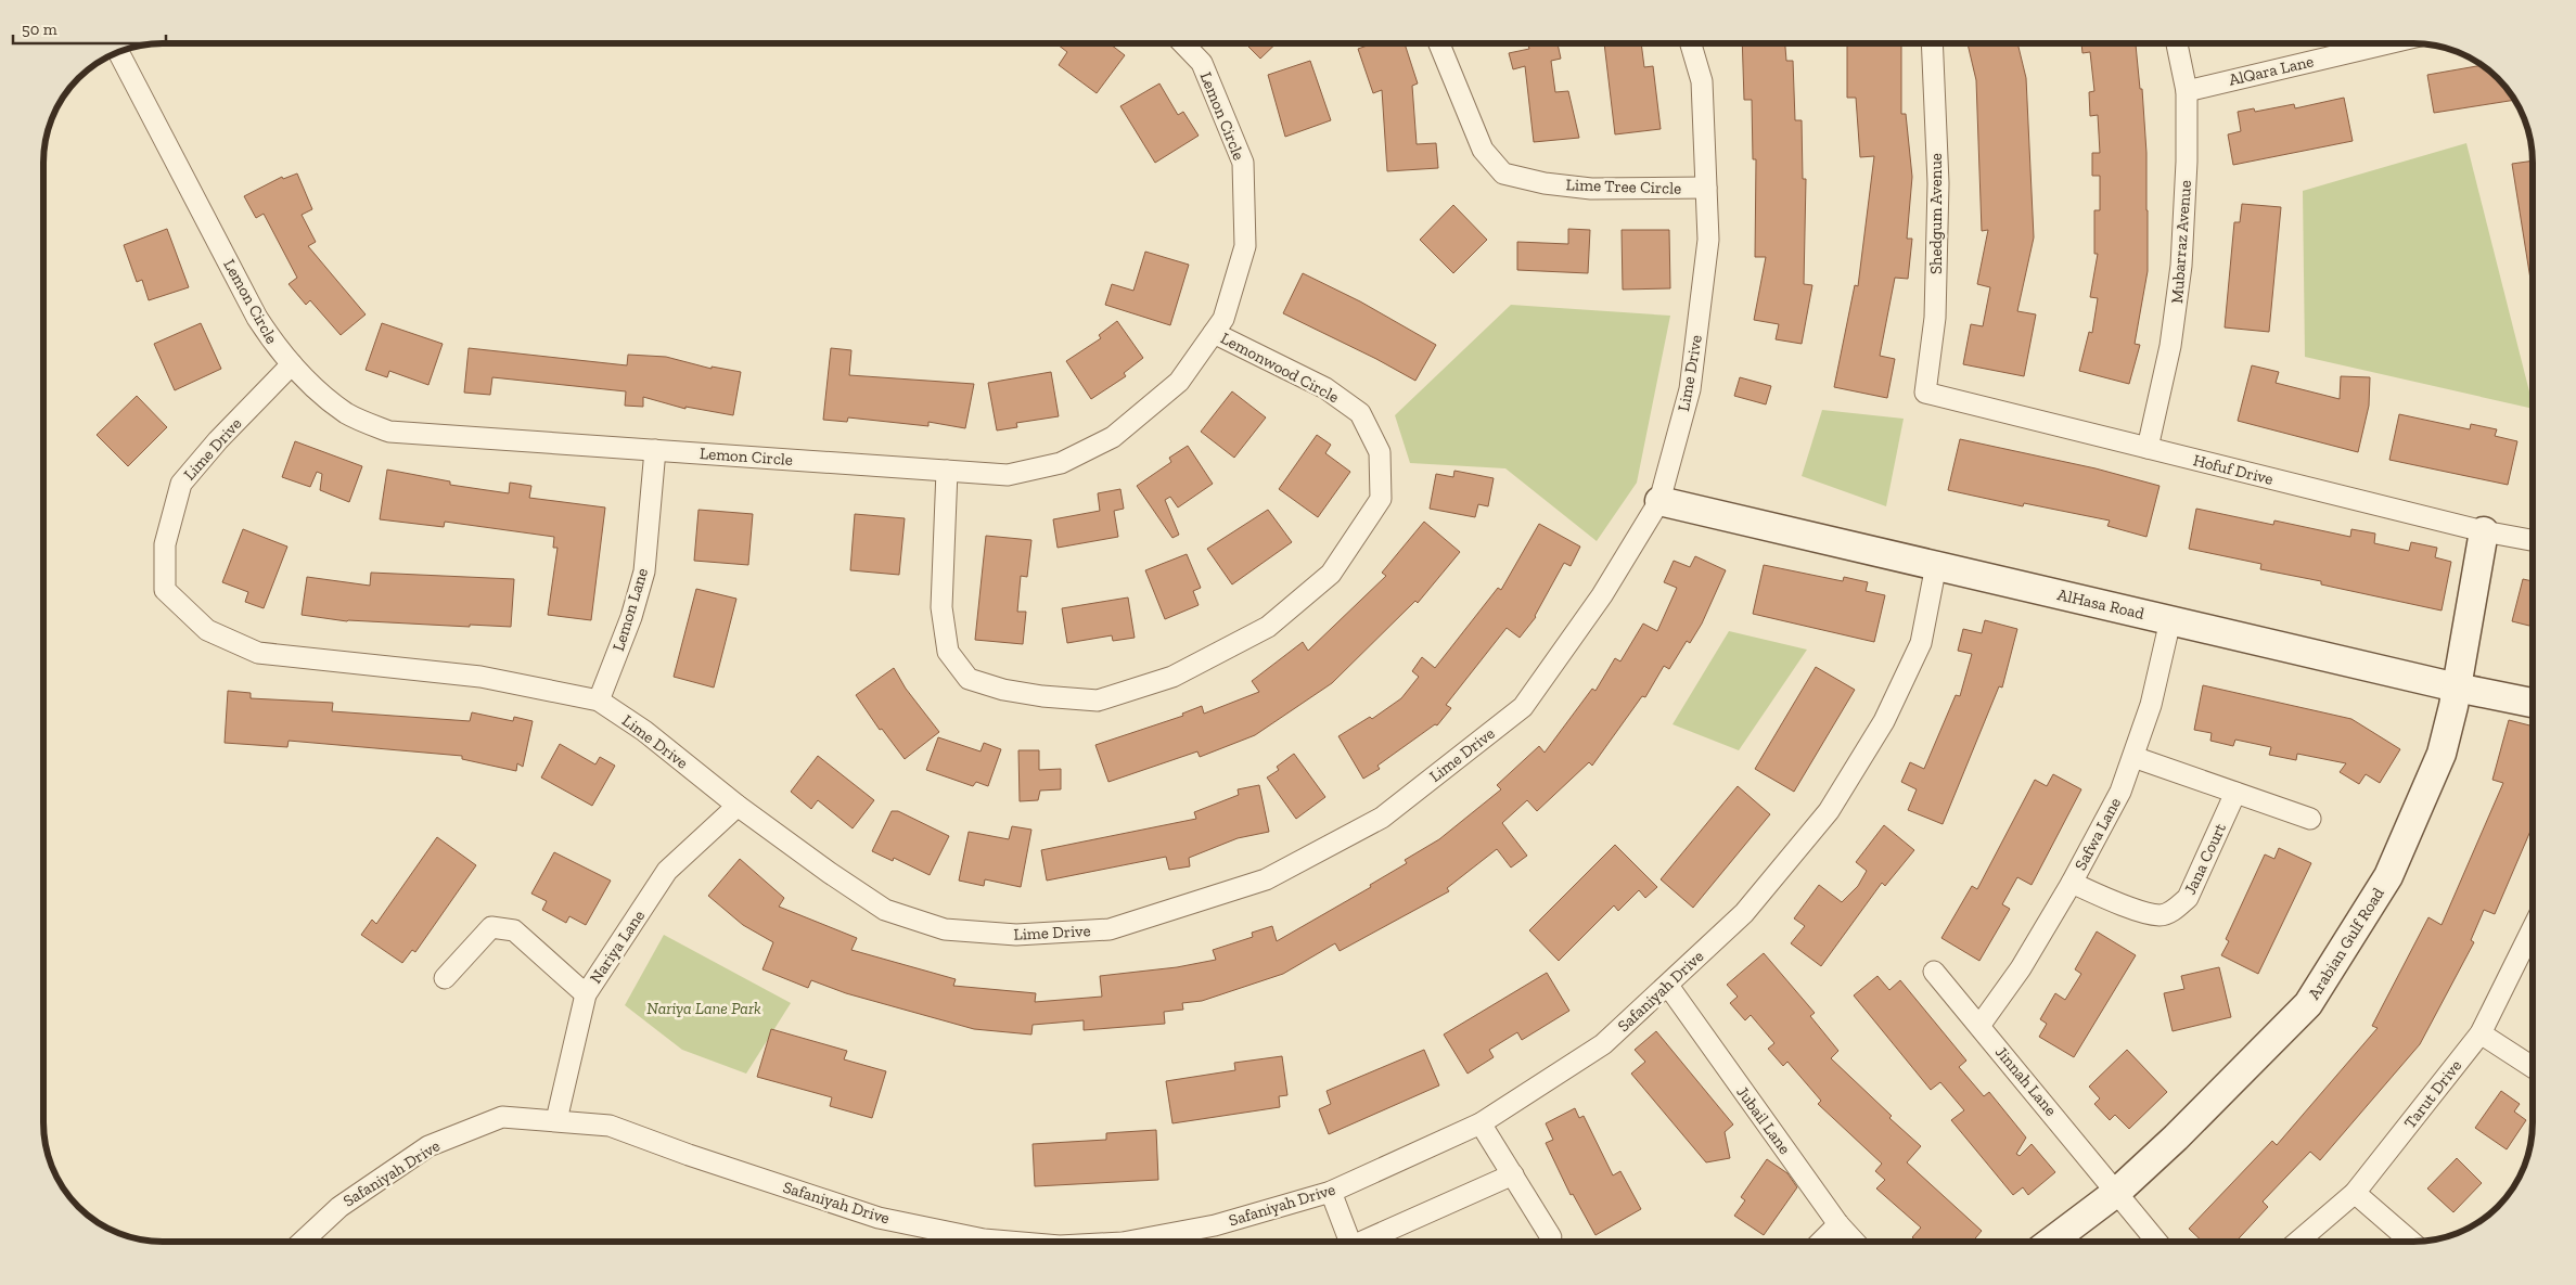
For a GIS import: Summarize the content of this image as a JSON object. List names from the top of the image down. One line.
{"streets":{"main road":["AlHasa Road","Arabian Gulf Road"],"street":["AlQara Lane","Lemon Circle","Lime Tree Circle","Shedgum Avenue","Mubarraz Avenue","Lemonwood Circle","Lime Drive","Hofuf Drive","Lemon Lane","Safwa Lane","Jana Court","Nariya Lane","Safaniyah Drive","Jinnah Lane","Tarut Drive","Jubail Lane"]},"crossings":[["AlQara Lane","Mubarraz Avenue"],["Lemon Circle","Lemonwood Circle"],["Lemon Circle","Lime Drive"],["Lemon Circle","Lemon Lane"],["Lime Tree Circle","Lime Drive"],["Shedgum Avenue","Hofuf Drive"],["Mubarraz Avenue","Hofuf Drive"],["Lime Drive","AlHasa Road"],["Lime Drive","Lemon Lane"],["Lime Drive","Nariya Lane"],["Hofuf Drive","Arabian Gulf Road"],["AlHasa Road","Safwa Lane"],["AlHasa Road","Arabian Gulf Road"],["AlHasa Road","Safaniyah Drive"],["Safwa Lane","Jana Court"],["Safwa Lane","Jinnah Lane"],["Arabian Gulf Road","Jinnah Lane"],["Nariya Lane","Safaniyah Drive"],["Safaniyah Drive","Jubail Lane"]],"parks":["Nariya Lane Park"],"scale_bar":"50 m"}
